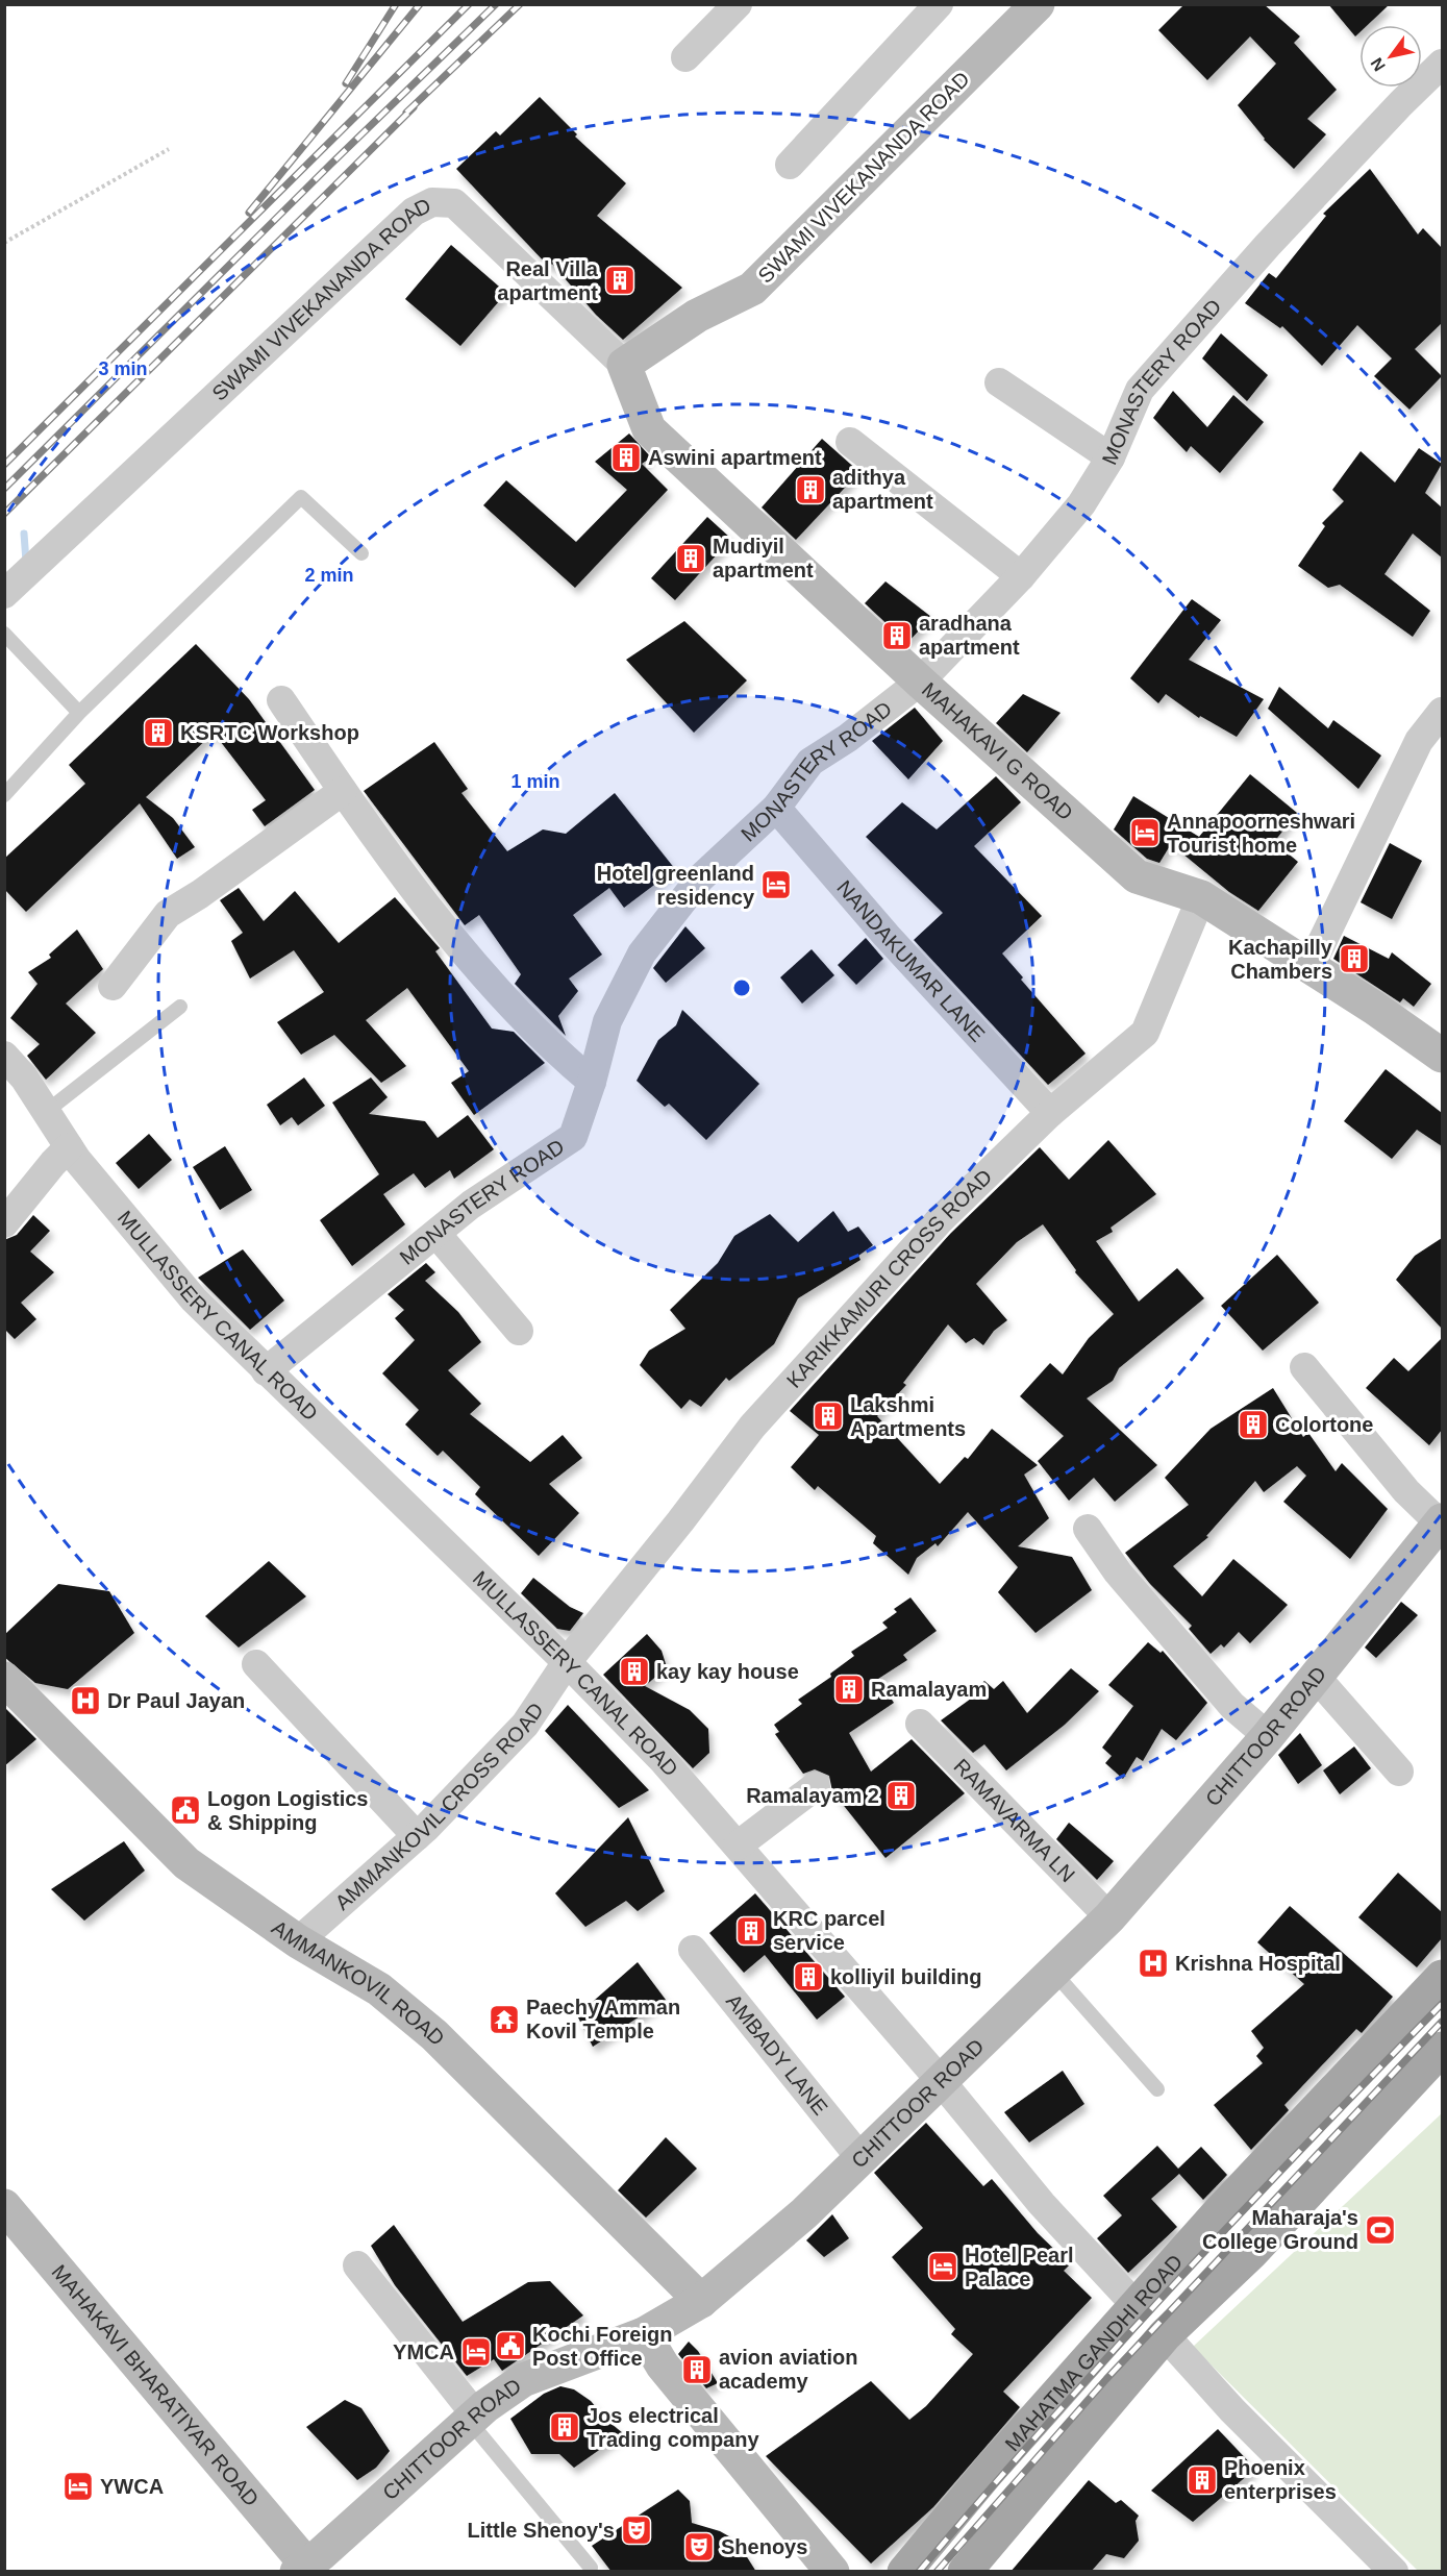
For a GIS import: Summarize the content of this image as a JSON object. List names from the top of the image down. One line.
{"streets":{"main road":["MAHATMA GANDHI ROAD"],"street":["SWAMI VIVEKANANDA ROAD","MONASTERY ROAD","MAHAKAVI G ROAD","NANDAKUMAR LANE","KARIKKAMURI CROSS ROAD","MULLASSERY CANAL ROAD","CHITTOOR ROAD","AMMANKOVIL CROSS ROAD","RAMAVARMA LN","AMMANKOVIL ROAD","AMBADY LANE","MAHAKAVI BHARATIYAR ROAD"]},"crossings":[["SWAMI VIVEKANANDA ROAD","MAHAKAVI G ROAD"],["MONASTERY ROAD","MAHAKAVI G ROAD"],["MONASTERY ROAD","NANDAKUMAR LANE"],["MONASTERY ROAD","MULLASSERY CANAL ROAD"],["MAHAKAVI G ROAD","KARIKKAMURI CROSS ROAD"],["NANDAKUMAR LANE","KARIKKAMURI CROSS ROAD"],["KARIKKAMURI CROSS ROAD","MULLASSERY CANAL ROAD"],["KARIKKAMURI CROSS ROAD","AMMANKOVIL CROSS ROAD"],["MULLASSERY CANAL ROAD","CHITTOOR ROAD"],["MULLASSERY CANAL ROAD","AMMANKOVIL CROSS ROAD"],["MULLASSERY CANAL ROAD","MAHATMA GANDHI ROAD"],["CHITTOOR ROAD","RAMAVARMA LN"],["CHITTOOR ROAD","AMMANKOVIL ROAD"],["CHITTOOR ROAD","AMBADY LANE"],["CHITTOOR ROAD","MAHAKAVI BHARATIYAR ROAD"],["AMMANKOVIL CROSS ROAD","AMMANKOVIL ROAD"]],"places":{"building":["Real Villa apartment","Aswini apartment","adithya apartment","Mudiyil apartment","aradhana apartment","KSRTC Workshop","Kachapilly Chambers","Lakshmi Apartments","Colortone","kay kay house","Ramalayam","Ramalayam 2","KRC parcel service","kolliyil building","avion aviation academy","Jos electrical Trading company","Phoenix enterprises"],"hotel":["Annapoorneshwari Tourist home","Hotel greenland residency","Hotel Pearl Palace","YMCA","YWCA"],"hospital":["Dr Paul Jayan","Krishna Hospital"],"public building":["Logon Logistics & Shipping","Kochi Foreign Post Office"],"temple":["Paechy Amman Kovil Temple"],"sports":["Maharaja's College Ground"],"theatre":["Little Shenoy's","Shenoys"]},"north":"bottom left","rings":["3 min","2 min","1 min"]}
